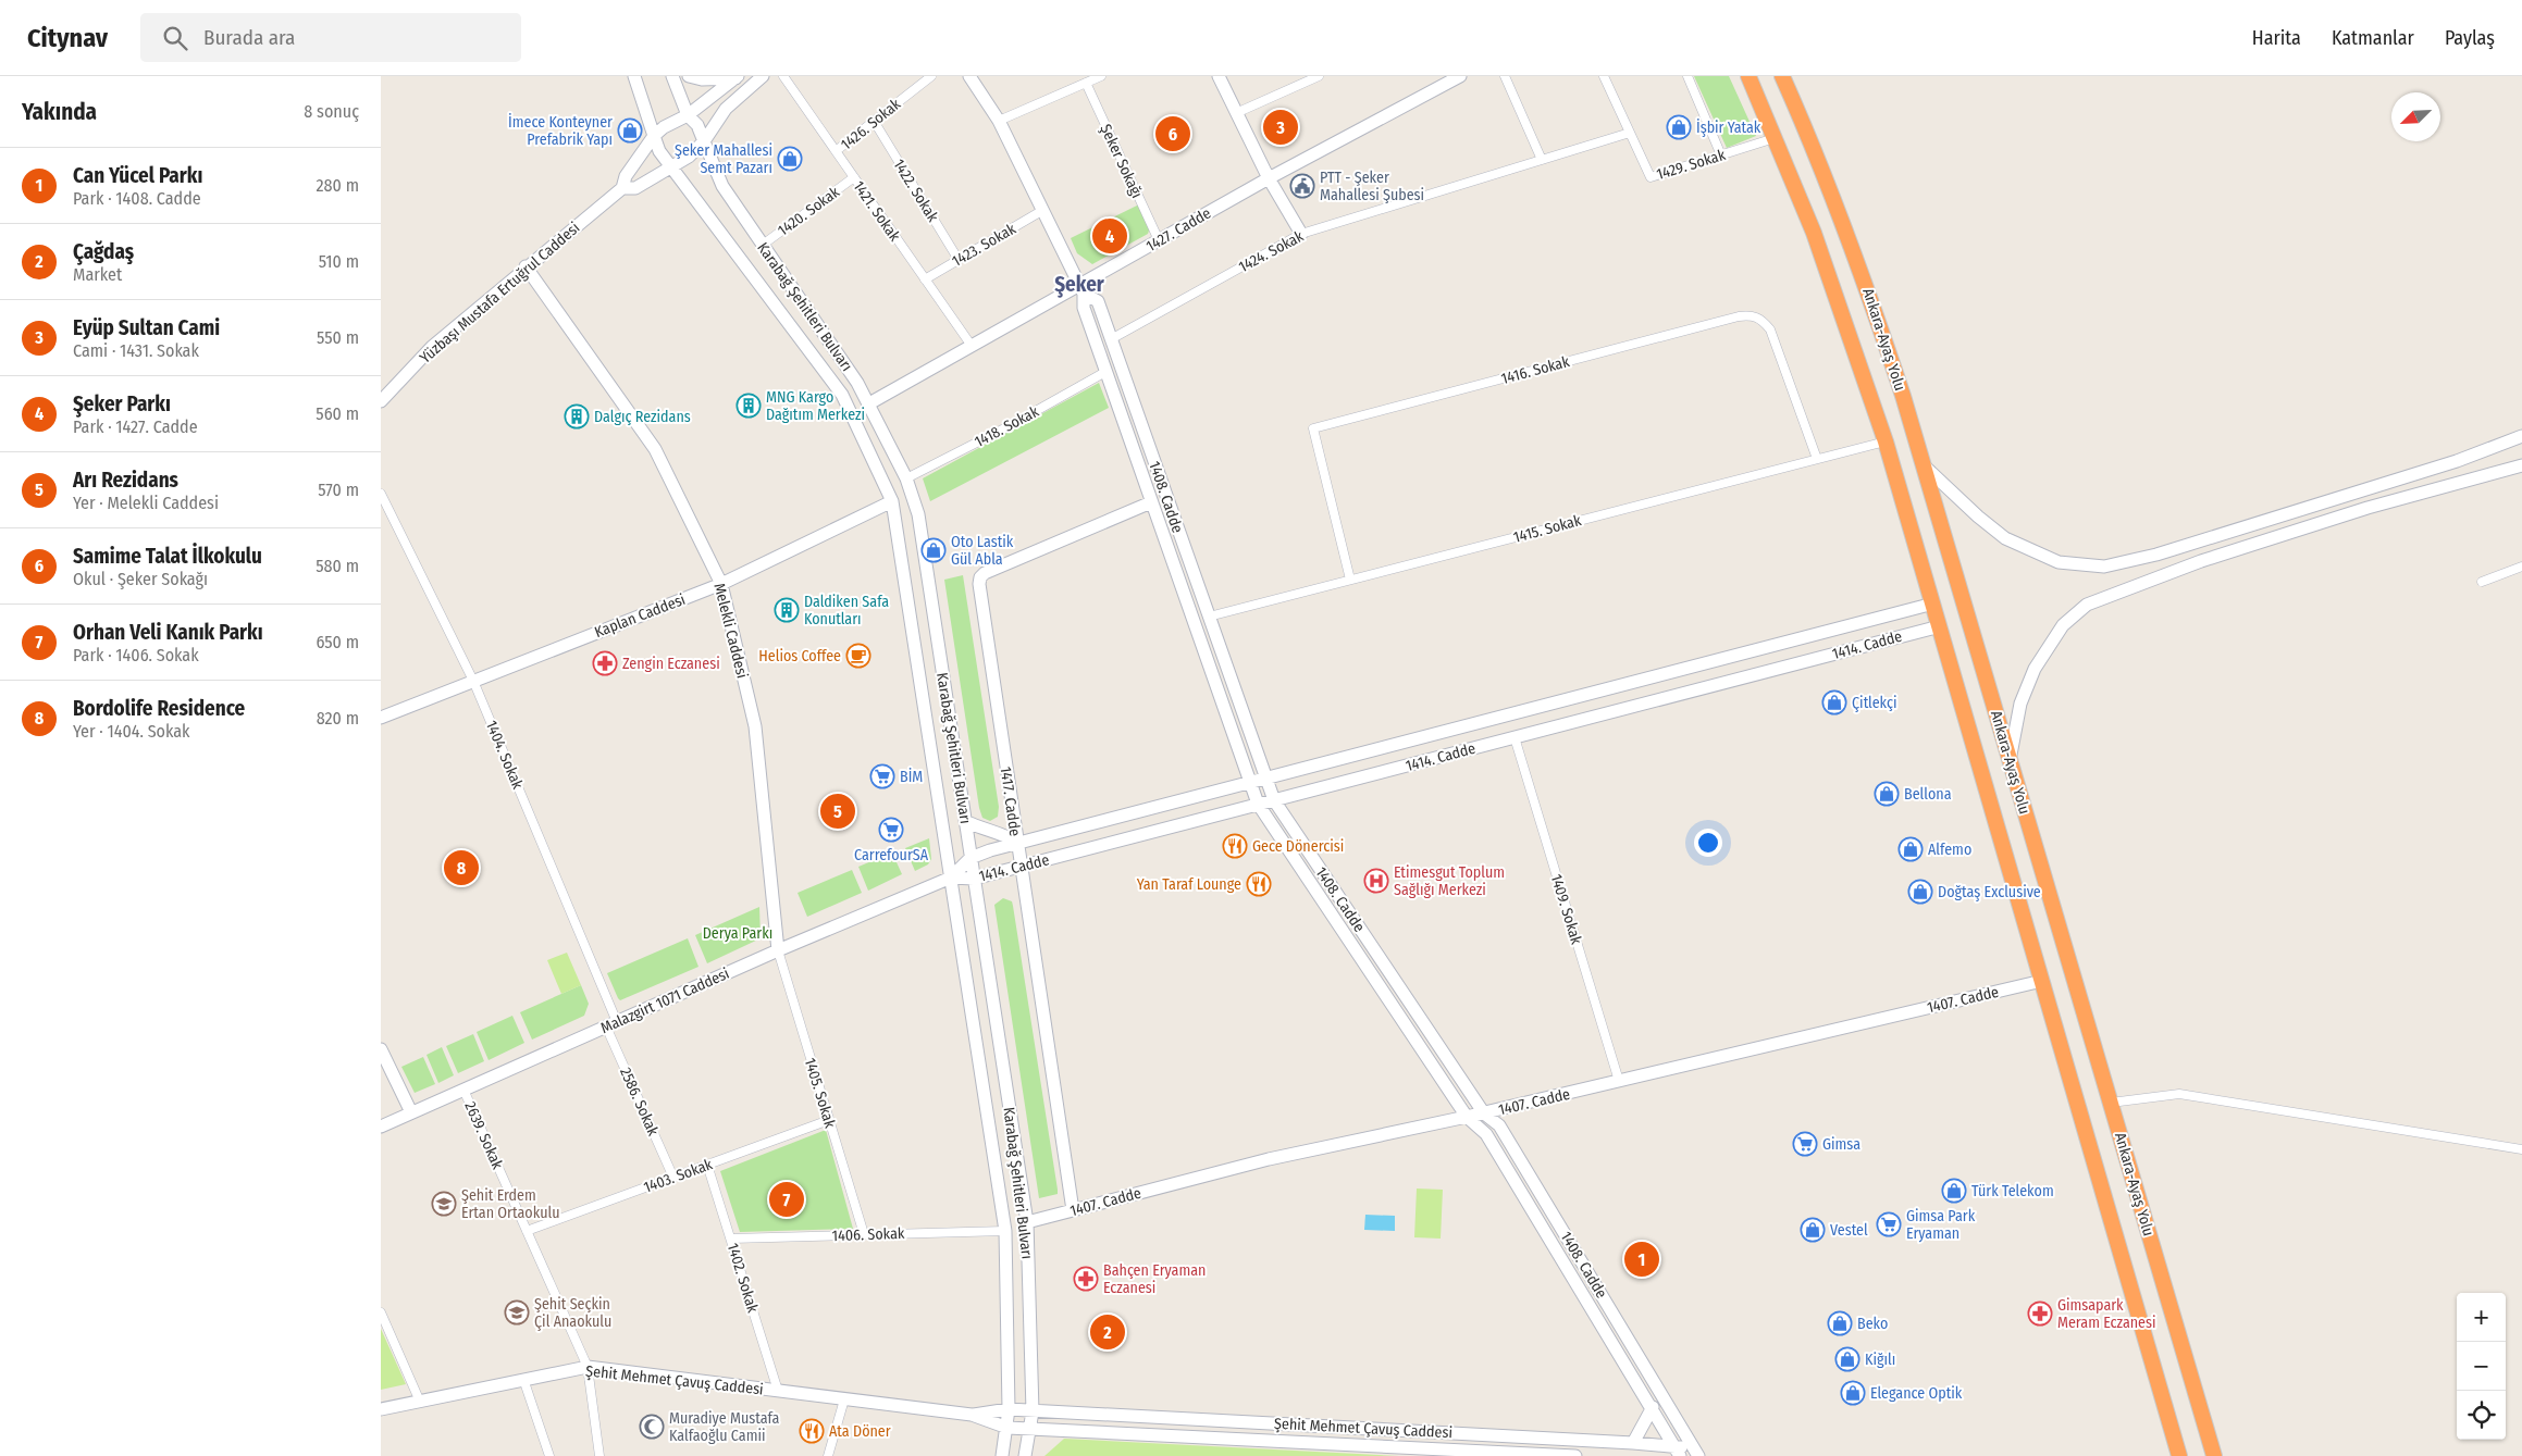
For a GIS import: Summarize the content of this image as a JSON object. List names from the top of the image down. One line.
{"streets":{"highway":["Ankara-Ayaş Yolu"],"main road":["1427. Cadde","Yüzbaşı Mustafa Ertuğrul Caddesi","Karabağ Şehitleri Bulvarı","1408. Cadde","Kaplan Caddesi","Melekli Caddesi","1414. Cadde","1417. Cadde","1407. Cadde","Malazgirt 1071 Caddesi","Şehit Mehmet Çavuş Caddesi"],"street":["1426. Sokak","Şeker Sokağı","1429. Sokak","1422. Sokak","1420. Sokak","1421. Sokak","1423. Sokak","1424. Sokak","1416. Sokak","1418. Sokak","1415. Sokak","1404. Sokak","1409. Sokak","1405. Sokak","2586. Sokak","2639. Sokak","1403. Sokak","1406. Sokak","1402. Sokak"]},"crossings":[["1426. Sokak","1422. Sokak"],["1426. Sokak","1421. Sokak"],["Şeker Sokağı","1427. Cadde"],["1429. Sokak","1424. Sokak"],["1429. Sokak","Ankara-Ayaş Yolu"],["1422. Sokak","1423. Sokak"],["1420. Sokak","1421. Sokak"],["1420. Sokak","Karabağ Şehitleri Bulvarı"],["1421. Sokak","1427. Cadde"],["1421. Sokak","1423. Sokak"],["1427. Cadde","Karabağ Şehitleri Bulvarı"],["1427. Cadde","1408. Cadde"],["1423. Sokak","1408. Cadde"],["1424. Sokak","1408. Cadde"],["Yüzbaşı Mustafa Ertuğrul Caddesi","Karabağ Şehitleri Bulvarı"],["Yüzbaşı Mustafa Ertuğrul Caddesi","Melekli Caddesi"],["Karabağ Şehitleri Bulvarı","1418. Sokak"],["Karabağ Şehitleri Bulvarı","Kaplan Caddesi"],["Karabağ Şehitleri Bulvarı","1414. Cadde"],["Karabağ Şehitleri Bulvarı","1407. Cadde"],["Karabağ Şehitleri Bulvarı","Malazgirt 1071 Caddesi"],["Karabağ Şehitleri Bulvarı","1406. Sokak"],["Karabağ Şehitleri Bulvarı","Şehit Mehmet Çavuş Caddesi"],["Ankara-Ayaş Yolu","1415. Sokak"],["Ankara-Ayaş Yolu","1414. Cadde"],["Ankara-Ayaş Yolu","1407. Cadde"],["1416. Sokak","1415. Sokak"],["1418. Sokak","1408. Cadde"],["1408. Cadde","1415. Sokak"],["1408. Cadde","1414. Cadde"],["1408. Cadde","1417. Cadde"],["1408. Cadde","1407. Cadde"],["1408. Cadde","Şehit Mehmet Çavuş Caddesi"],["Kaplan Caddesi","Melekli Caddesi"],["Kaplan Caddesi","1404. Sokak"],["Melekli Caddesi","Malazgirt 1071 Caddesi"],["Melekli Caddesi","1405. Sokak"],["1414. Cadde","1417. Cadde"],["1414. Cadde","1409. Sokak"],["1414. Cadde","Malazgirt 1071 Caddesi"],["1404. Sokak","Malazgirt 1071 Caddesi"],["1404. Sokak","2586. Sokak"],["1417. Cadde","1407. Cadde"],["1409. Sokak","1407. Cadde"],["Malazgirt 1071 Caddesi","1405. Sokak"],["Malazgirt 1071 Caddesi","2586. Sokak"],["Malazgirt 1071 Caddesi","2639. Sokak"],["1405. Sokak","1403. Sokak"],["1405. Sokak","1406. Sokak"],["2586. Sokak","1403. Sokak"],["2639. Sokak","1403. Sokak"],["2639. Sokak","Şehit Mehmet Çavuş Caddesi"],["1403. Sokak","1402. Sokak"],["1406. Sokak","1402. Sokak"],["1402. Sokak","Şehit Mehmet Çavuş Caddesi"]],"districts":["Şeker"],"parks":["Derya Parkı"],"places":{"shop":["İşbir Yatak","İmece Konteyner Prefabrik Yapı","Şeker Mahallesi Semt Pazarı","Oto Lastik Gül Abla","Çitlekçi","Bellona","Alfemo","Doğtaş Exclusive","Türk Telekom","Vestel","Beko","Kiğılı","Elegance Optik"],"public building":["PTT - Şeker Mahallesi Şubesi"],"building":["MNG Kargo Dağıtım Merkezi","Dalgıç Rezidans","Daldiken Safa Konutları"],"cafe":["Helios Coffee"],"pharmacy":["Zengin Eczanesi","Bahçen Eryaman Eczanesi","Gimsapark Meram Eczanesi"],"supermarket":["BİM","CarrefourSA","Gimsa","Gimsa Park Eryaman"],"restaurant":["Gece Dönercisi","Yan Taraf Lounge","Ata Döner"],"hospital":["Etimesgut Toplum Sağlığı Merkezi"],"school or university":["Şehit Erdem Ertan Ortaokulu","Şehit Seçkin Çil Anaokulu"],"mosque":["Muradiye Mustafa Kalfaoğlu Camii"]},"north":"bottom left","page":{"header":"Citynav","search":"Burada ara","nav":["Harita","Katmanlar","Paylaş"],"heading":["Yakında","8 sonuç"],"pins":["3","6","4","5","8","7","1","2"],"list":[{"mark":"1","name":"Can Yücel Parkı","note":"Park · 1408. Cadde","value":"280 m"},{"mark":"2","name":"Çağdaş","note":"Market","value":"510 m"},{"mark":"3","name":"Eyüp Sultan Cami","note":"Cami · 1431. Sokak","value":"550 m"},{"mark":"4","name":"Şeker Parkı","note":"Park · 1427. Cadde","value":"560 m"},{"mark":"5","name":"Arı Rezidans","note":"Yer · Melekli Caddesi","value":"570 m"},{"mark":"6","name":"Samime Talat İlkokulu","note":"Okul · Şeker Sokağı","value":"580 m"},{"mark":"7","name":"Orhan Veli Kanık Parkı","note":"Park · 1406. Sokak","value":"650 m"},{"mark":"8","name":"Bordolife Residence","note":"Yer · 1404. Sokak","value":"820 m"}],"map_buttons":["+","−"]}}
